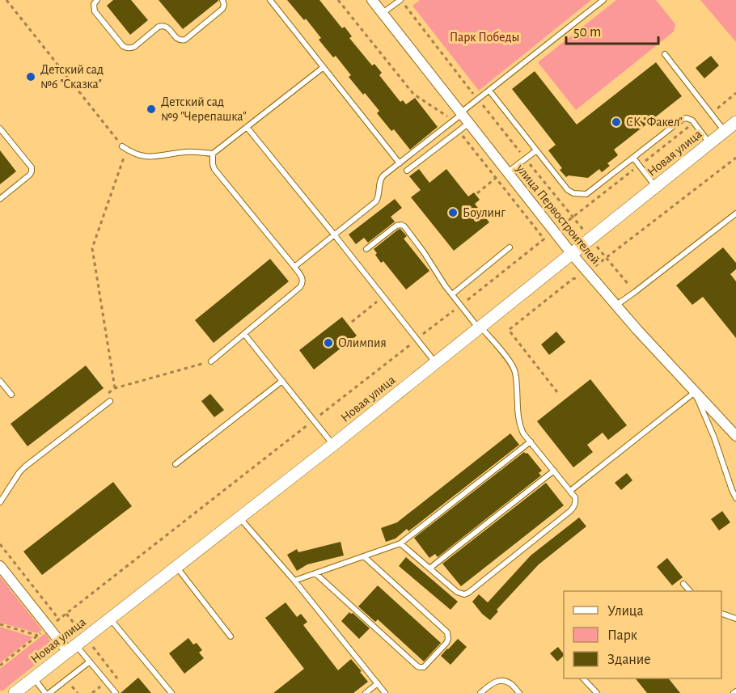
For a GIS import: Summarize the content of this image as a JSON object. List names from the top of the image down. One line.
{"streets":{"street":["Новая улица","улица Первостроителей"]},"crossings":[["Новая улица","улица Первостроителей"]],"parks":["Парк Победы"],"places":["Детский сад №6 \"Сказка\"","Детский сад №9 \"Черепашка\"","СК \"Факел\"","Боулинг","Олимпия"],"legend":["Улица","Парк","Здание"],"scale_bar":"50 m"}
